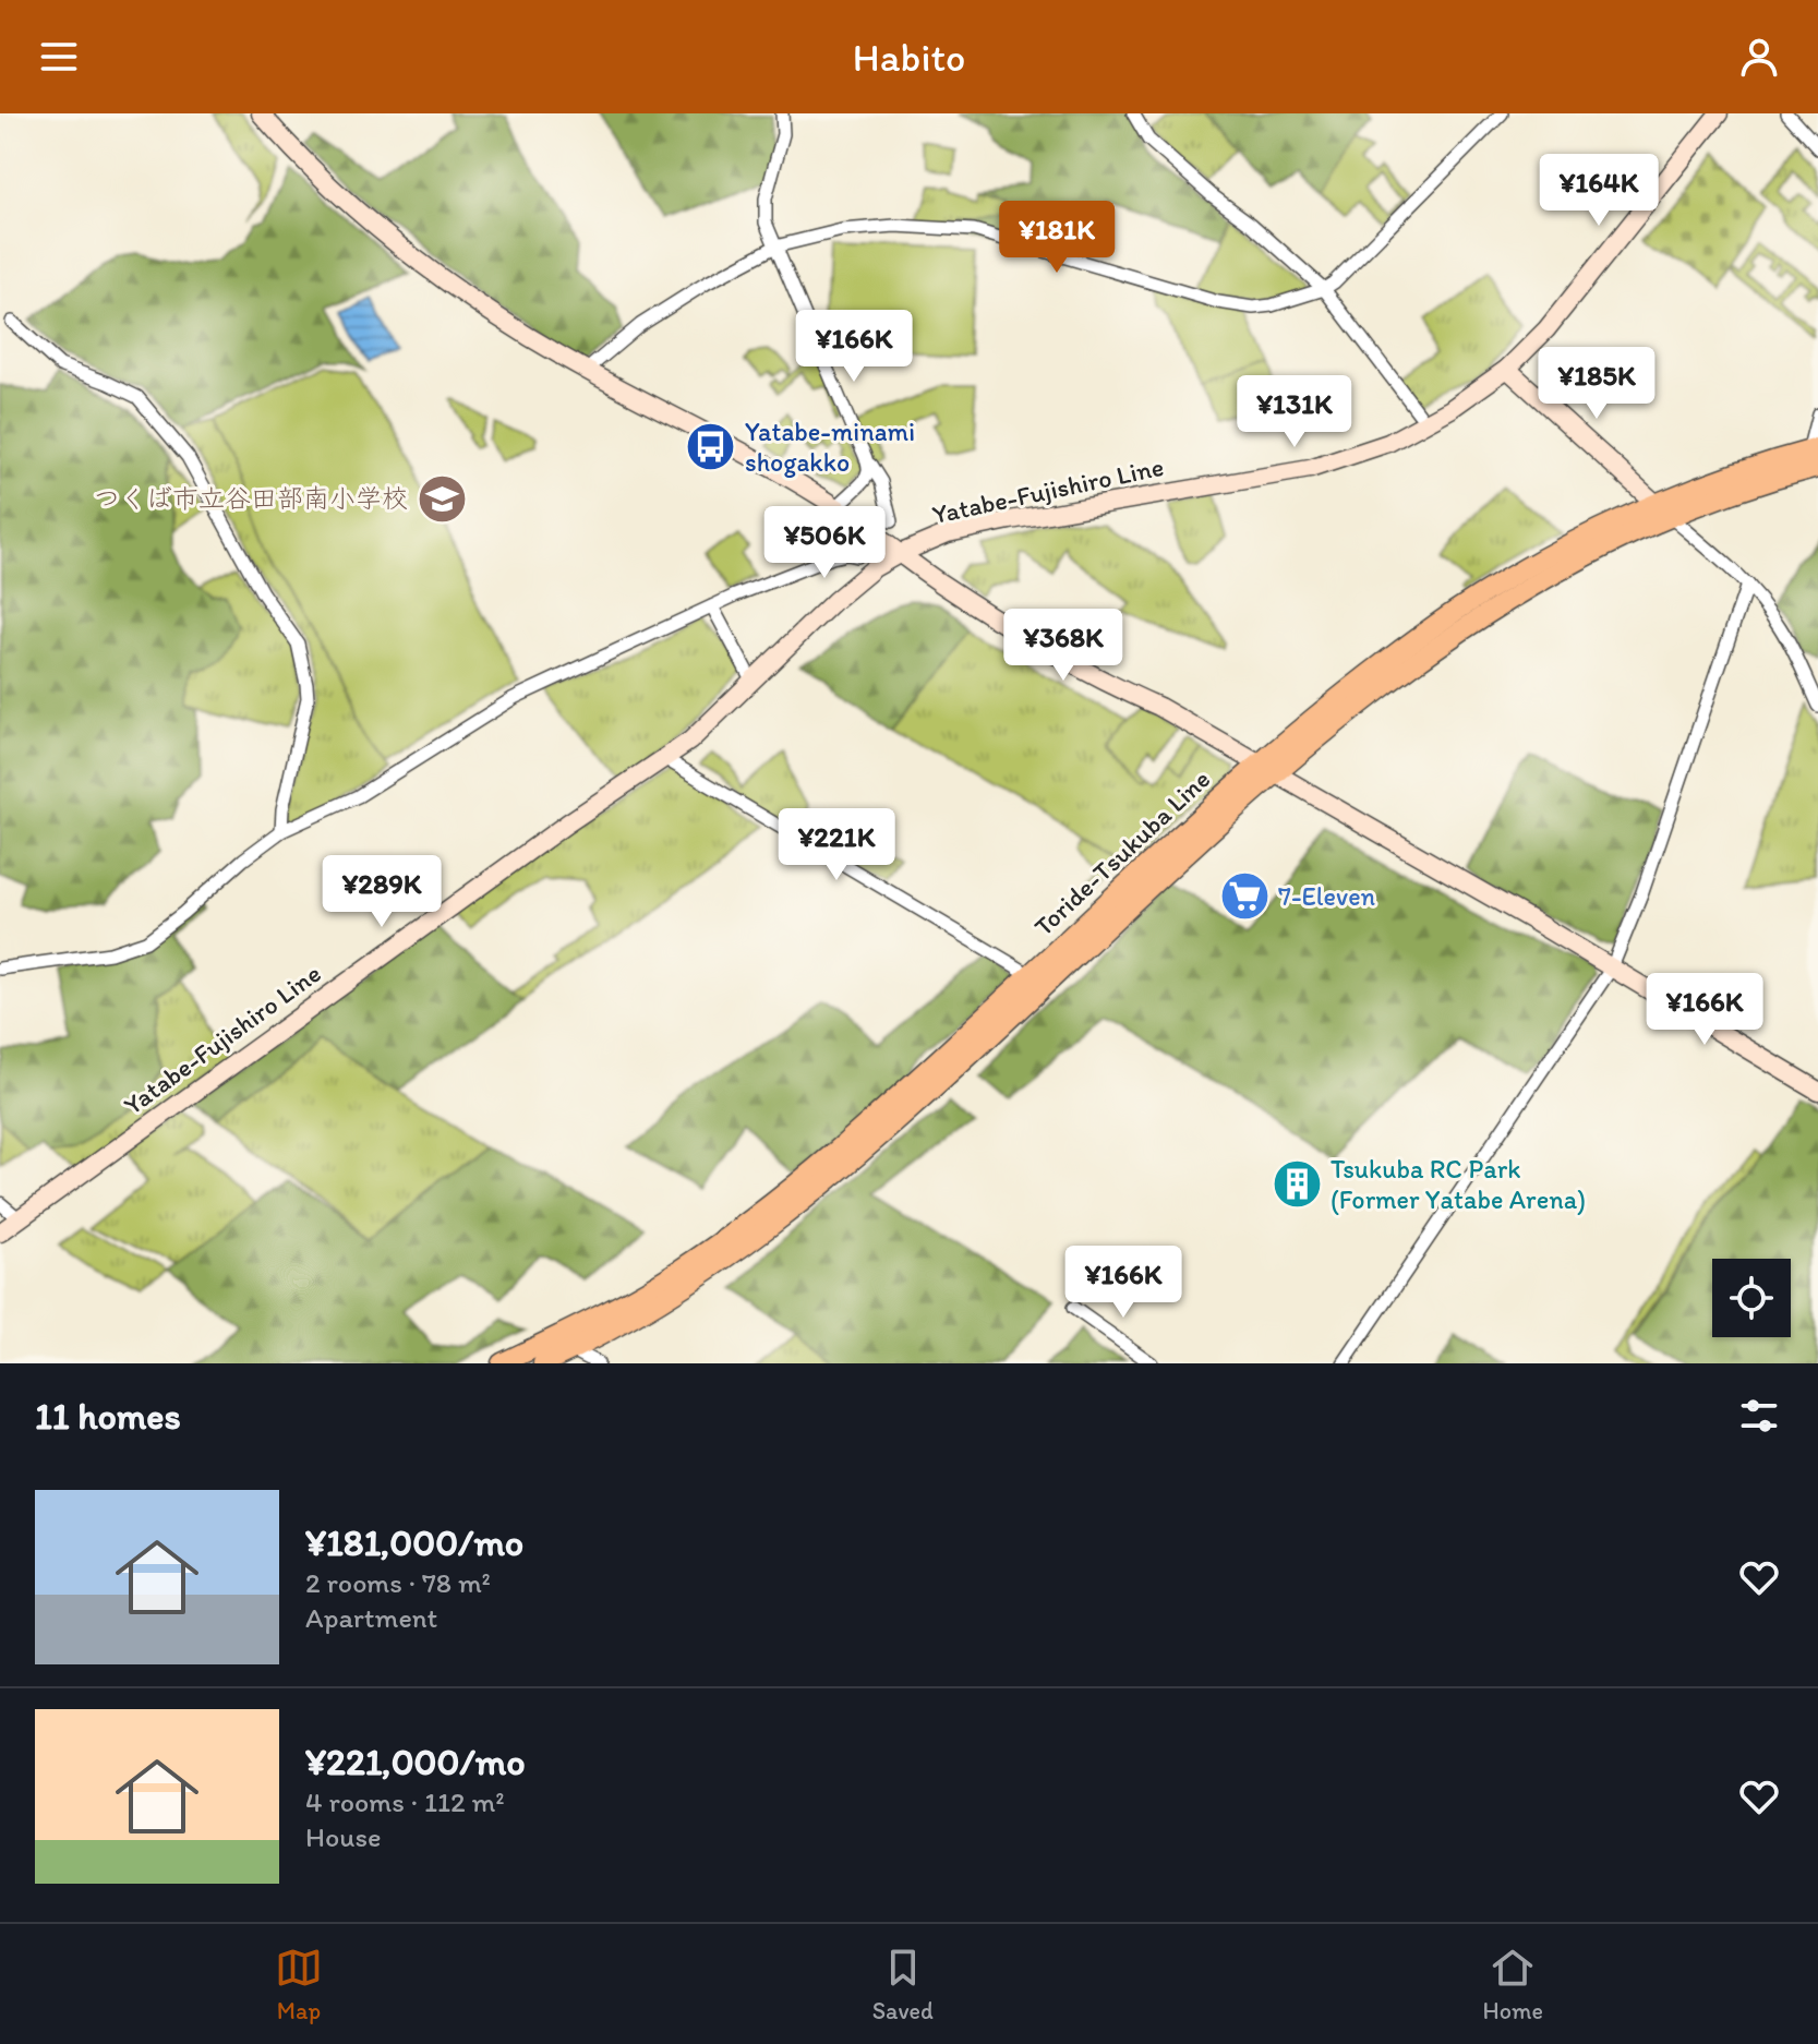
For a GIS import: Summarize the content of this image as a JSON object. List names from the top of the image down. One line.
{"streets":{"main road":["Yatabe-Fujishiro Line","Toride-Tsukuba Line"]},"places":{"bus stop":["Yatabe-minami shogakko"],"school or university":["つくば市立谷田部南小学校"],"supermarket":["7-Eleven"],"building":["Tsukuba RC Park (Former Yatabe Arena)"]},"page":{"header":"Habito","price":["¥164K","¥181K","¥166K","¥185K","¥131K","¥506K","¥368K","¥221K","¥289K","¥166K","¥166K"],"heading":"11 homes","list":[{"name":"¥181,000/mo","note":"2 rooms · 78 m² · Apartment"},{"name":"¥221,000/mo","note":"4 rooms · 112 m² · House"}],"tabs":["Map","Saved","Home"]}}
